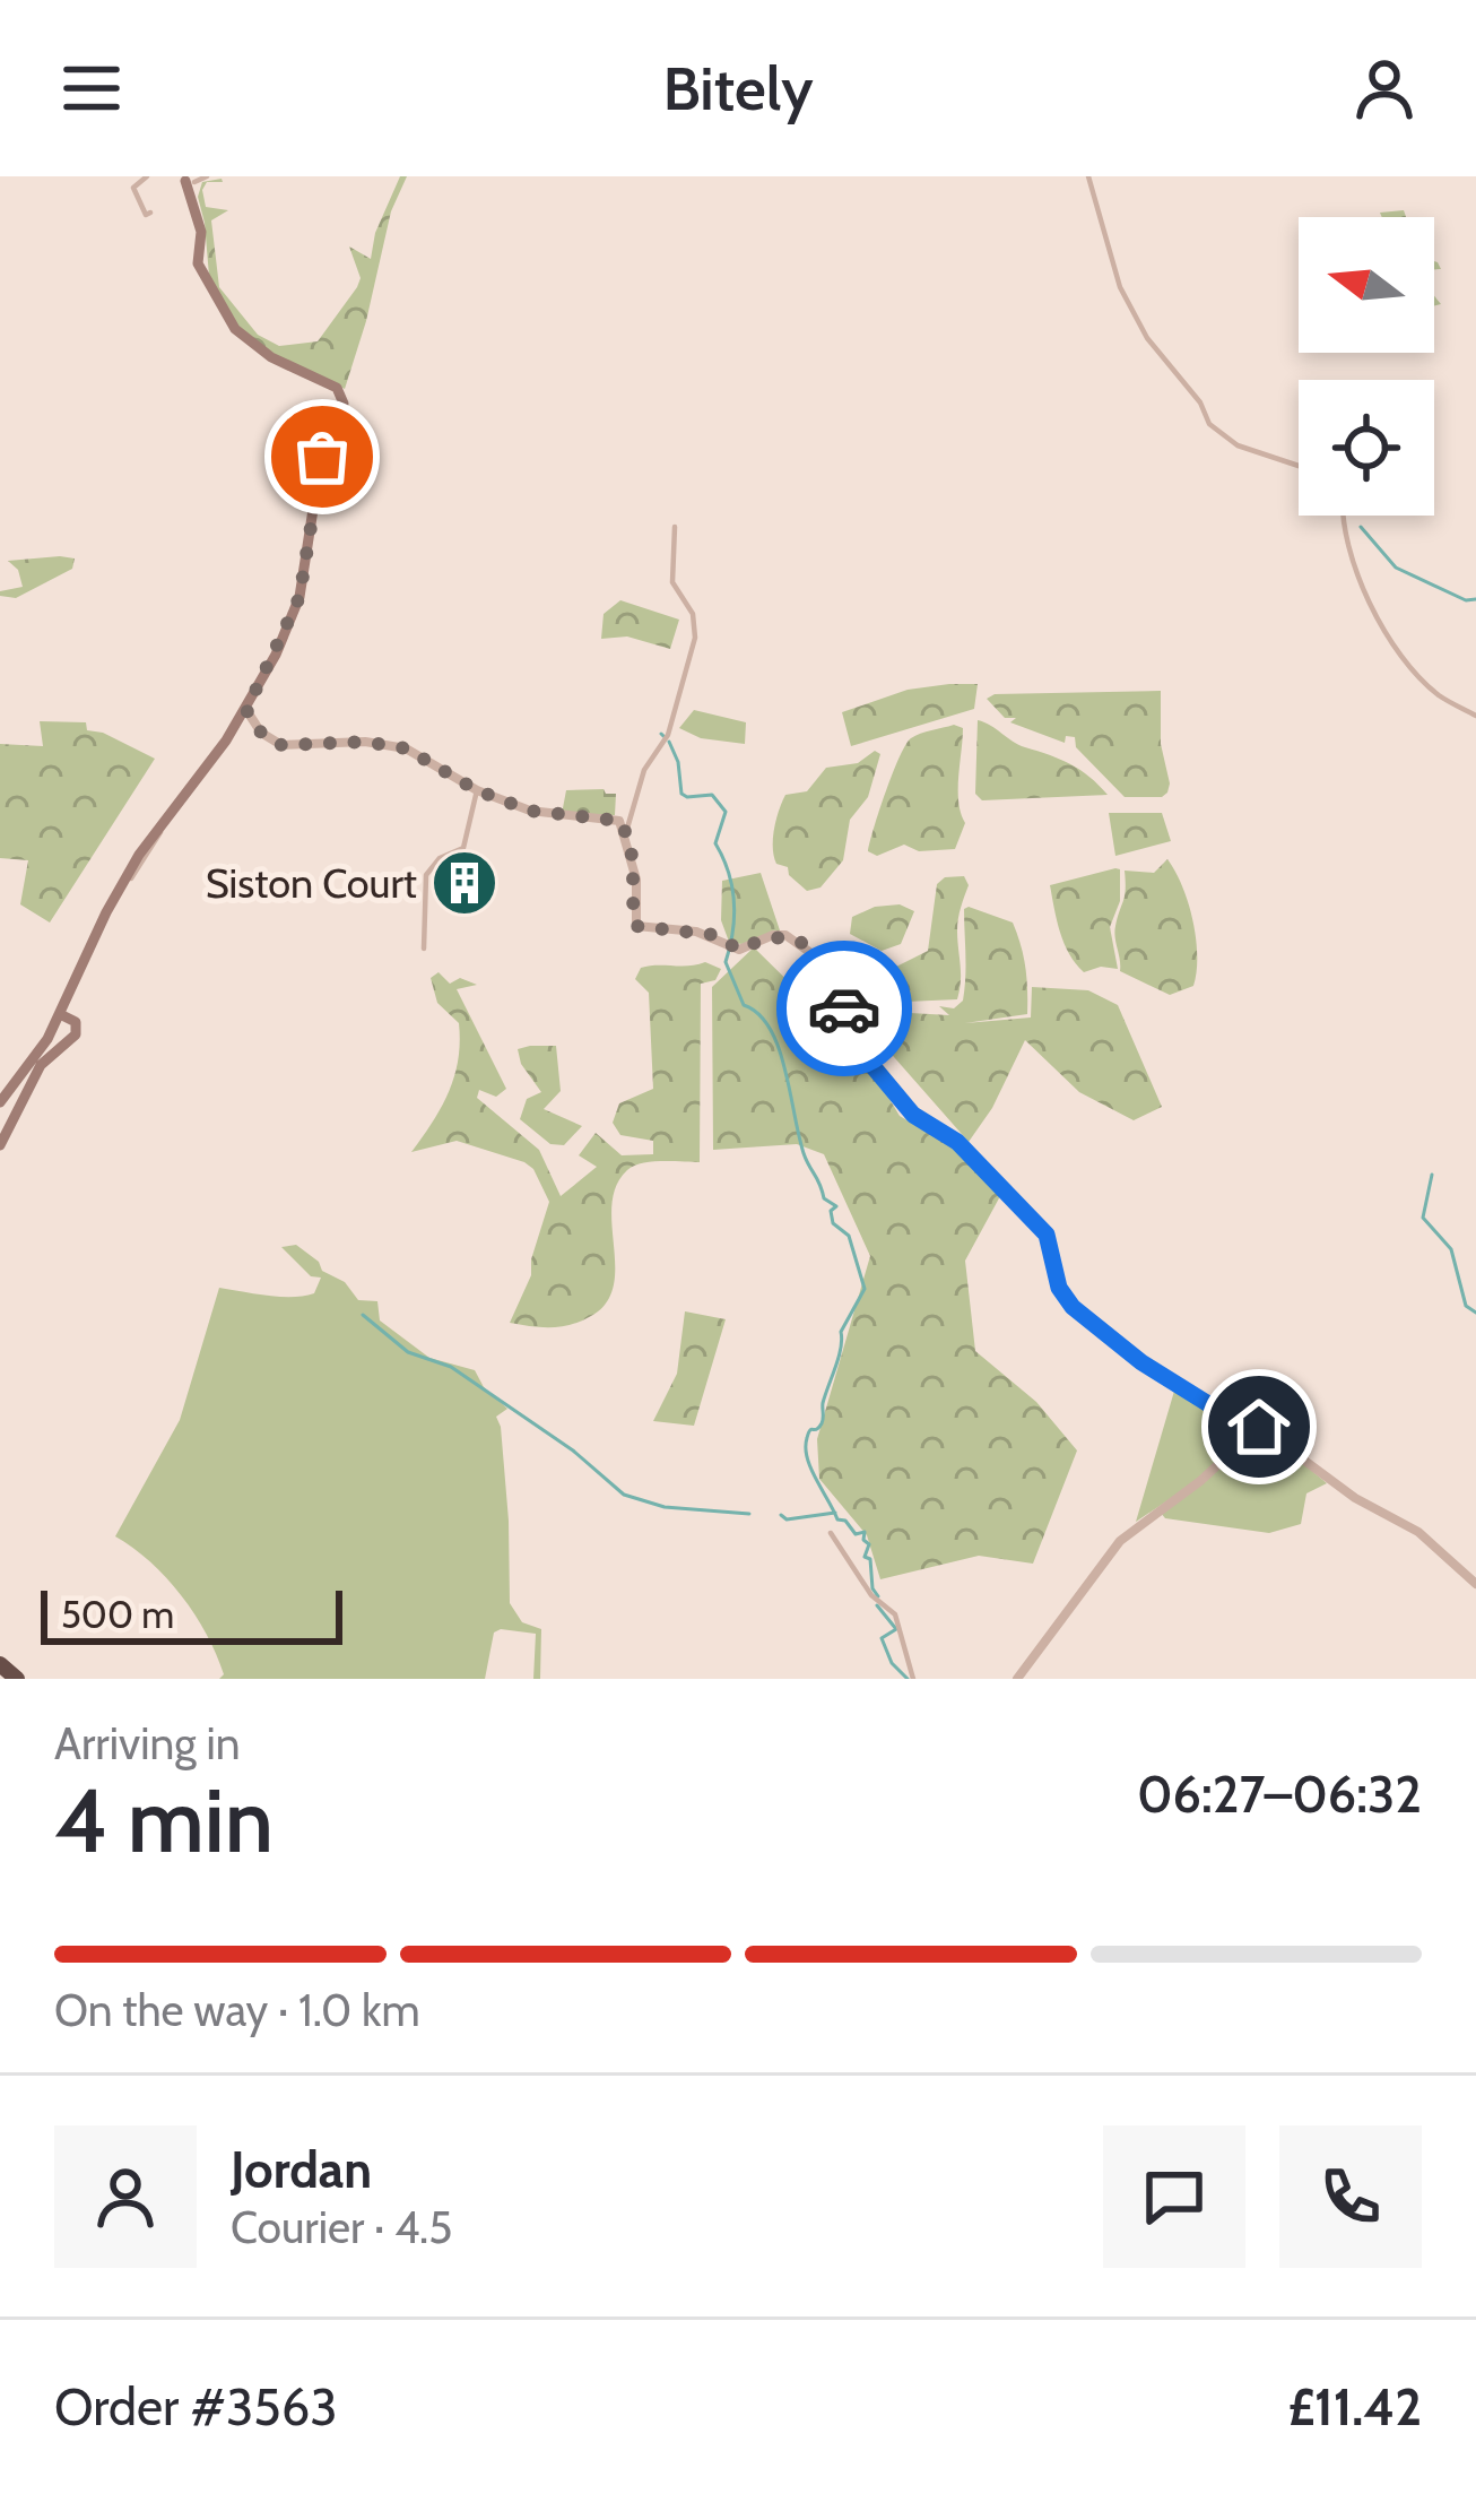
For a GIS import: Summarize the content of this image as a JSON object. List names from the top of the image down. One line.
{"places":{"building":["Siston Court"]},"scale_bar":"500 m","north":"left","page":{"header":"Bitely","scale":"500 m","heading":["4 min","Arriving in","06:27–06:32"],"panel":["Jordan","Courier · 4.5","Order #3563","£11.42"],"bar":"On the way · 1.0 km"}}
